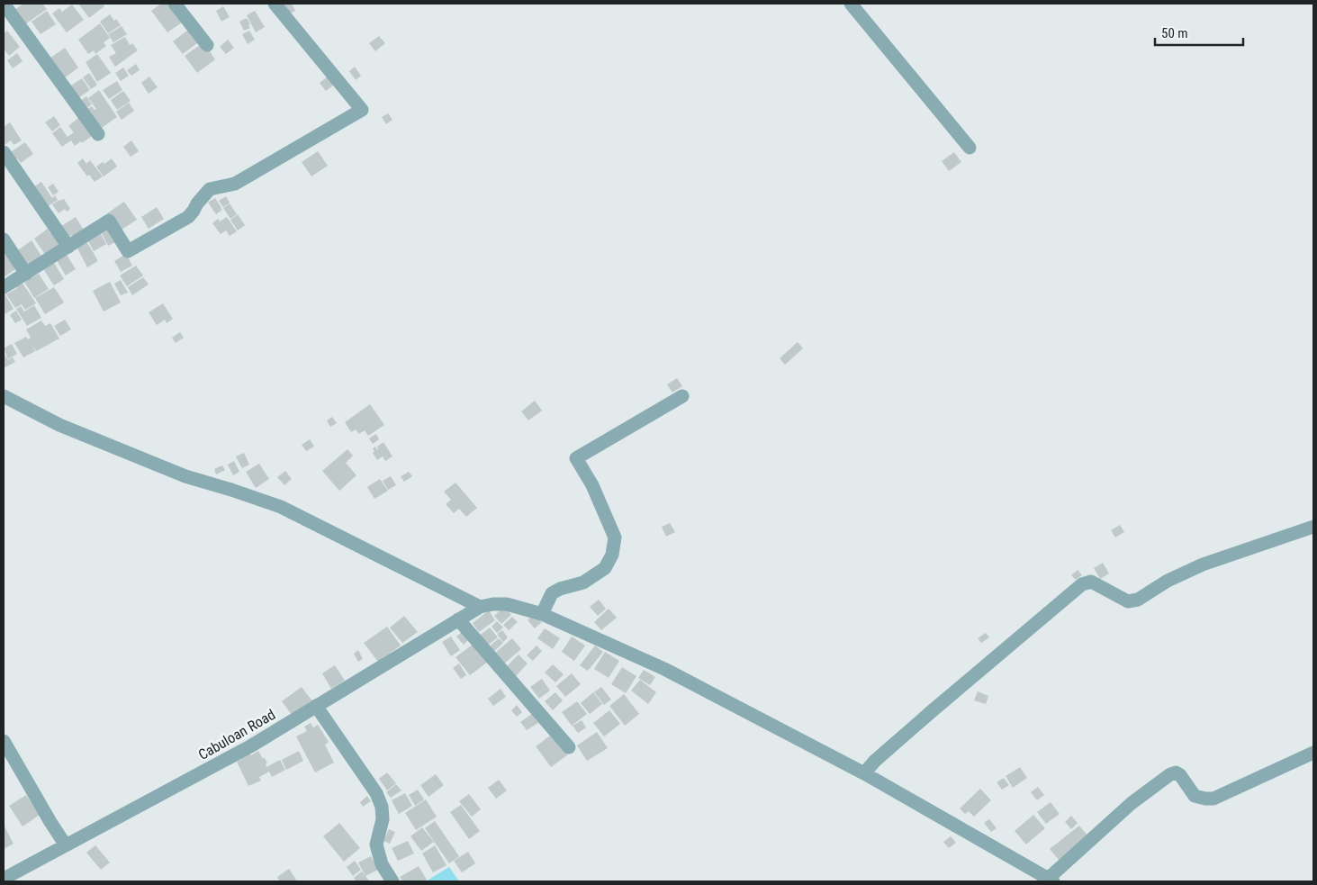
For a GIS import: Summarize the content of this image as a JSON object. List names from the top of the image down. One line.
{"streets":{"street":["Cabuloan Road"]},"scale_bar":"50 m"}
